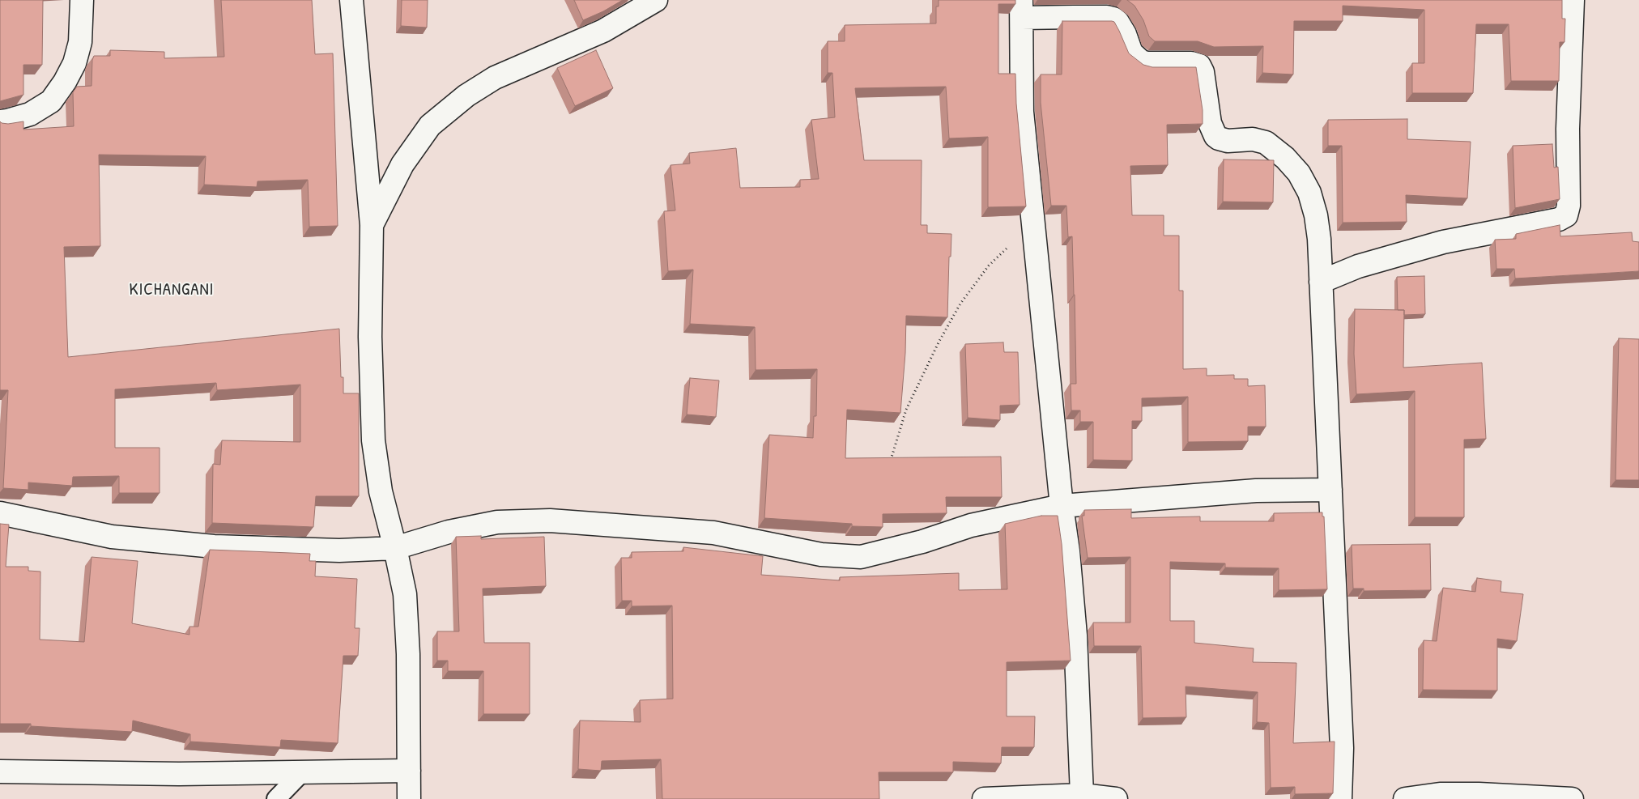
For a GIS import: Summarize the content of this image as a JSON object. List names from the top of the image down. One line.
{"districts":["KICHANGANI"]}
